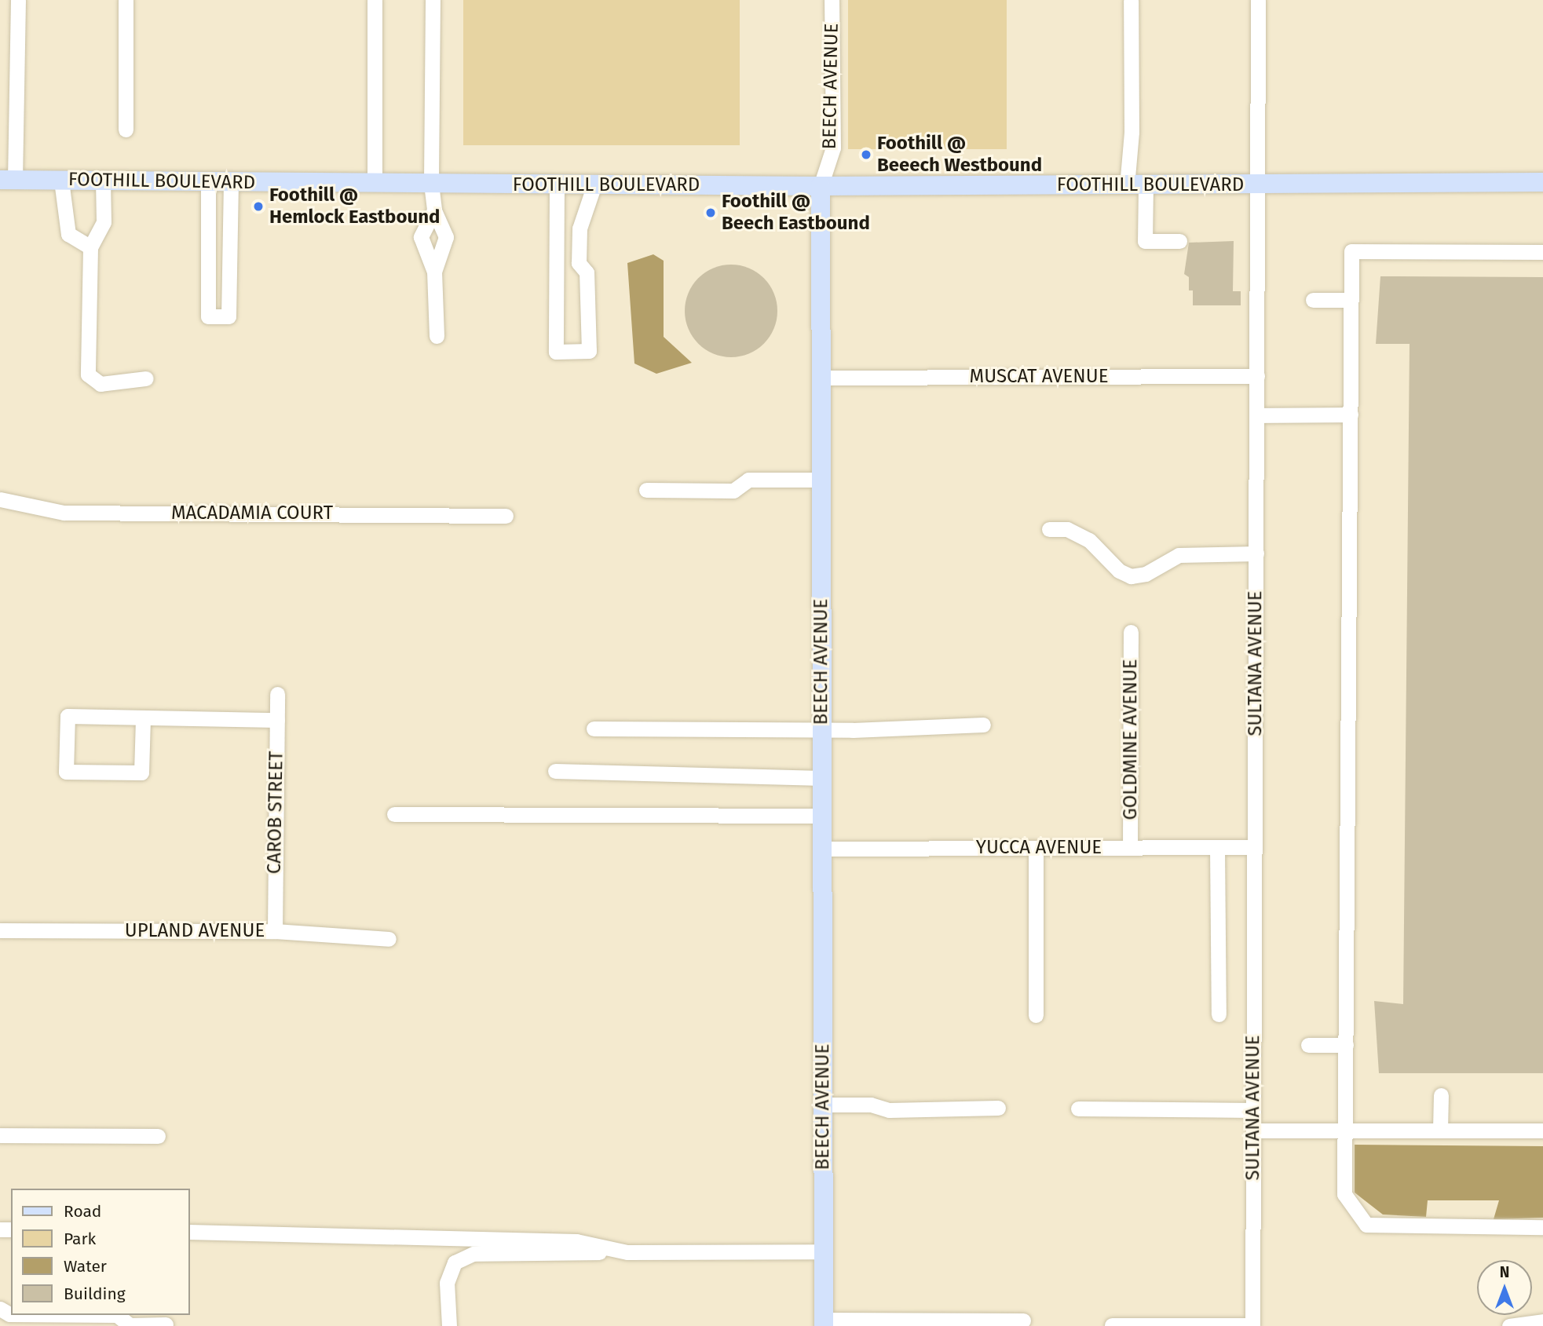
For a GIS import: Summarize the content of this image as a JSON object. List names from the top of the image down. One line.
{"streets":{"main road":["BEECH AVENUE","FOOTHILL BOULEVARD"],"street":["MUSCAT AVENUE","MACADAMIA COURT","SULTANA AVENUE","GOLDMINE AVENUE","CAROB STREET","YUCCA AVENUE","UPLAND AVENUE"]},"crossings":[["BEECH AVENUE","FOOTHILL BOULEVARD"],["BEECH AVENUE","MUSCAT AVENUE"],["BEECH AVENUE","YUCCA AVENUE"],["FOOTHILL BOULEVARD","SULTANA AVENUE"],["MUSCAT AVENUE","SULTANA AVENUE"],["SULTANA AVENUE","YUCCA AVENUE"],["GOLDMINE AVENUE","YUCCA AVENUE"],["CAROB STREET","UPLAND AVENUE"]],"places":["Foothill @ Beeech Westbound","Foothill @ Hemlock Eastbound","Foothill @ Beech Eastbound"],"legend":["Road","Park","Water","Building"],"north":"top"}
